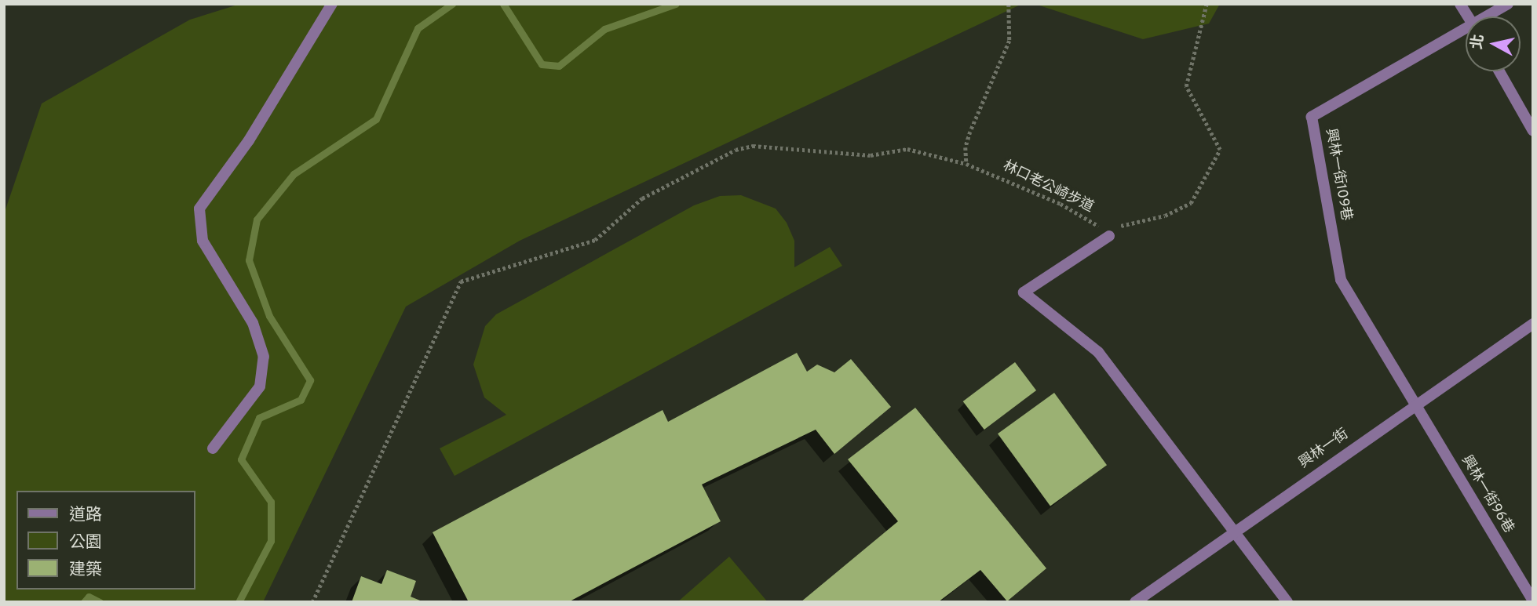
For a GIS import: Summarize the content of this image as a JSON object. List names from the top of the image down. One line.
{"streets":{"street":["興林一街109巷","興林一街","興林一街96巷"],"path":["林口老公崎步道"]},"crossings":[["興林一街109巷","興林一街"],["興林一街109巷","興林一街96巷"],["興林一街","興林一街96巷"]],"legend":["道路","公園","建築"],"north":"left"}
